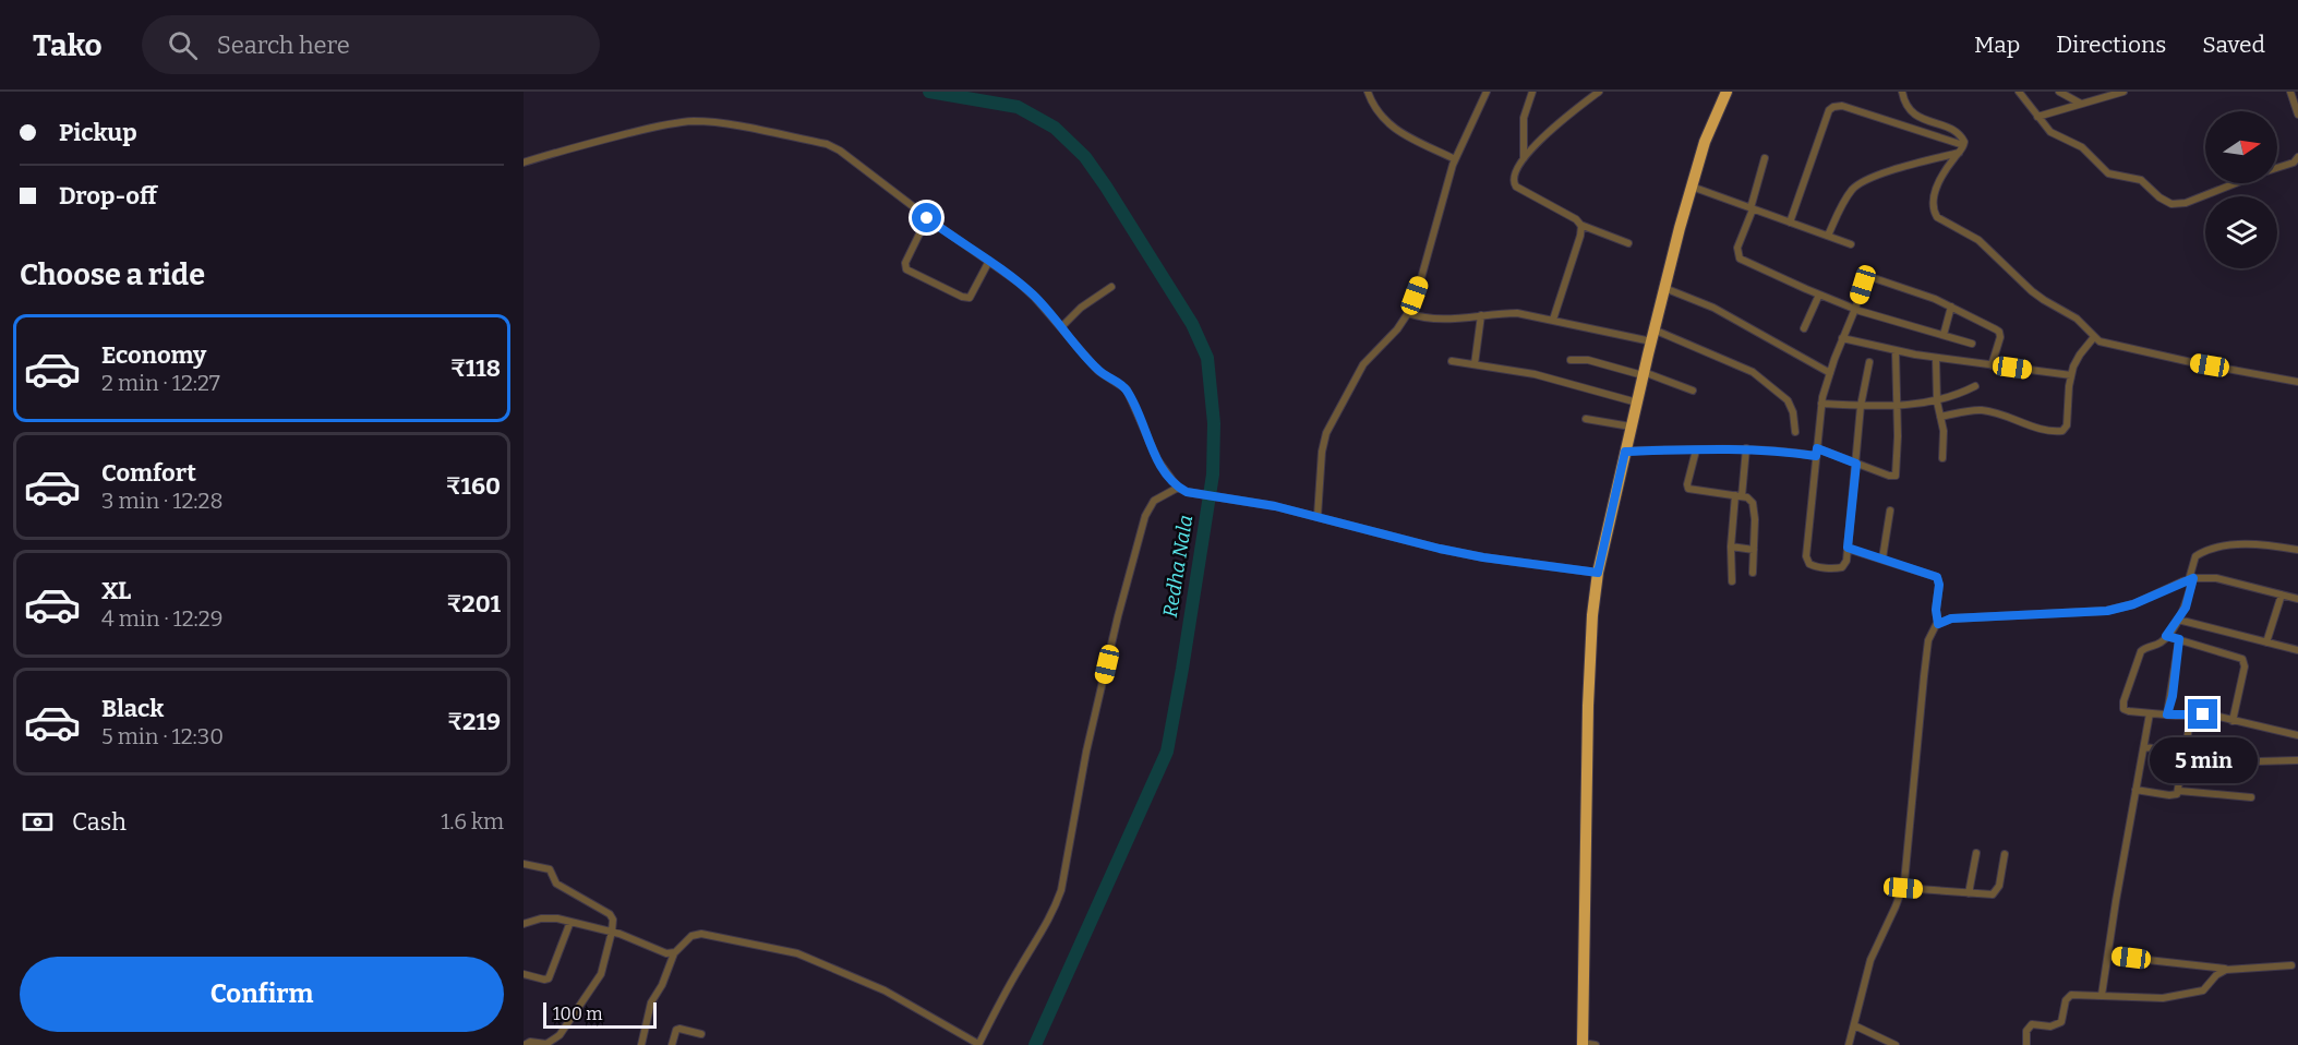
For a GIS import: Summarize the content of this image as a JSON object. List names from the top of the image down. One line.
{"water":["Redha Nala"],"scale_bar":"100 m","north":"right","page":{"header":"Tako","search":"Search here","nav":["Map","Directions","Saved"],"banner":["Pickup","Drop-off"],"heading":"Choose a ride","list":[{"name":"Economy","note":"2 min · 12:27","value":"₹118"},{"name":"Comfort","note":"3 min · 12:28","value":"₹160"},{"name":"XL","note":"4 min · 12:29","value":"₹201"},{"name":"Black","note":"5 min · 12:30","value":"₹219"}],"bubble":"5 min","pay":["Cash","1.6 km"],"buttons":"Confirm","scale":"100 m"}}
